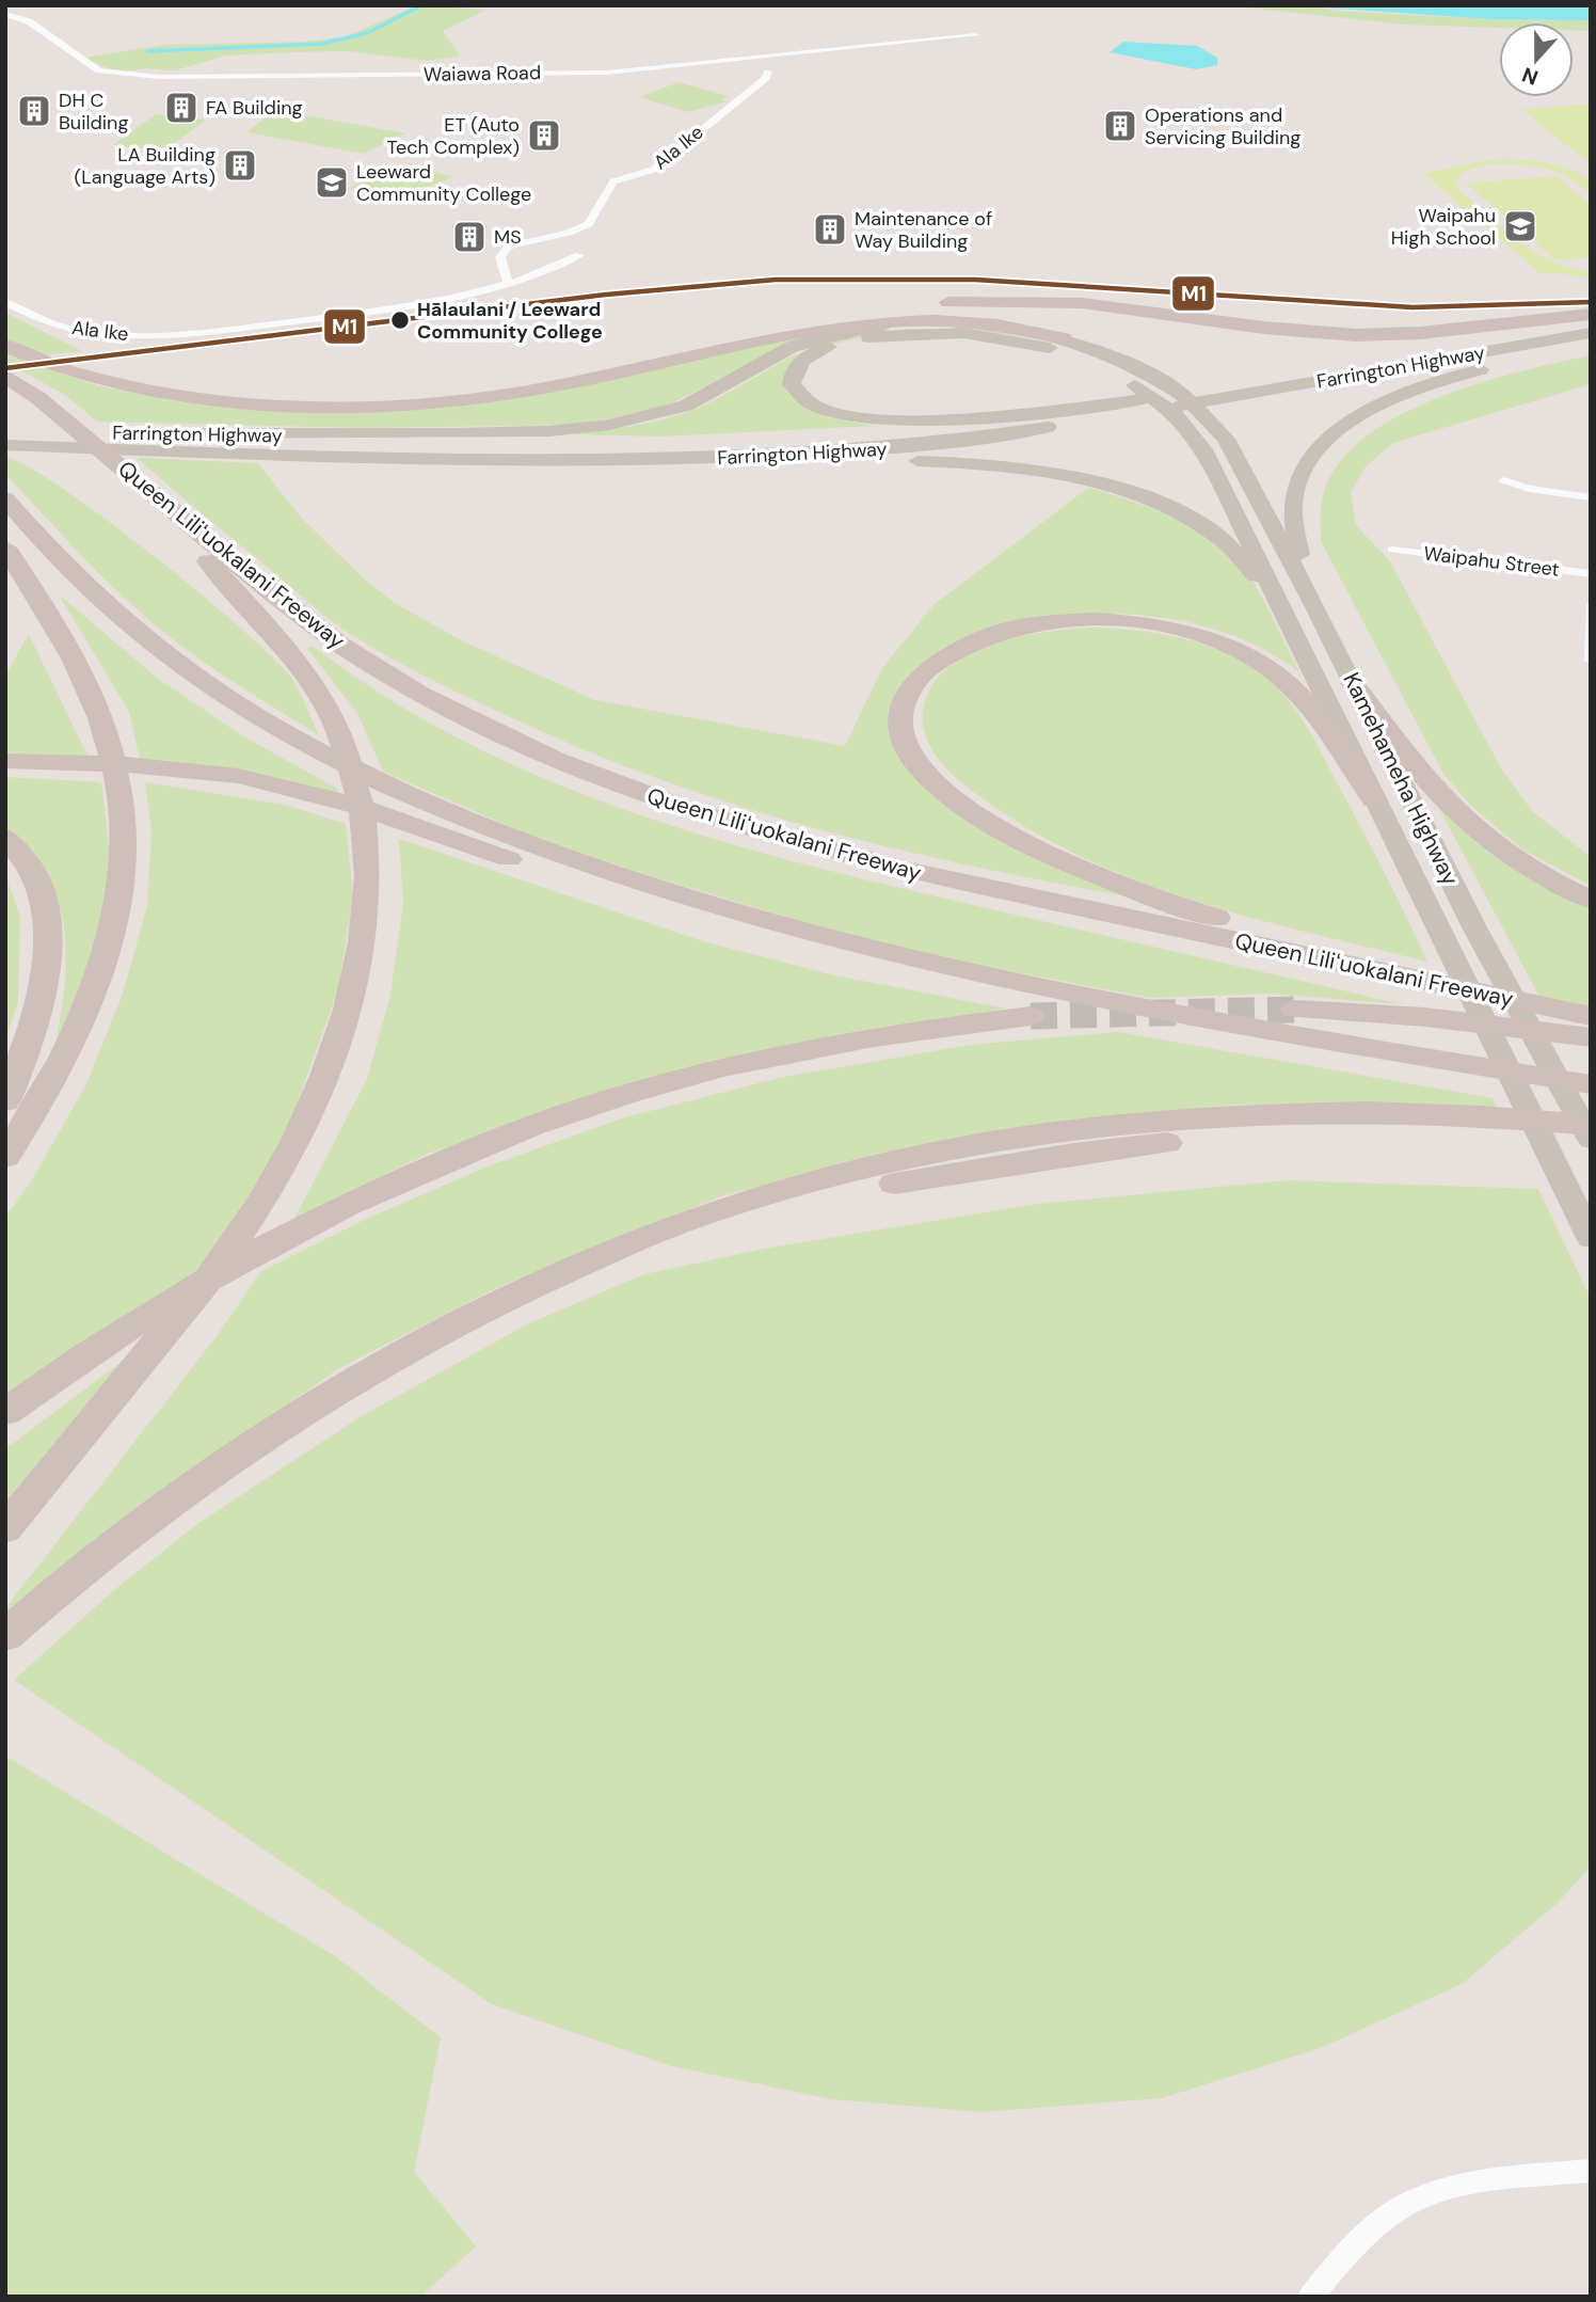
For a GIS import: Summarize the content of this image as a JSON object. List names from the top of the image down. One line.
{"streets":{"highway":["Queen Liliʻuokalani Freeway"],"main road":["Farrington Highway","Kamehameha Highway"],"street":["Waiawa Road","Ala Ike","Waipahu Street"]},"places":{"building":["FA Building","DH C Building","Operations and Servicing Building","ET (Auto Tech Complex)","LA Building (Language Arts)","Maintenance of Way Building","MS"],"school or university":["Leeward Community College","Waipahu High School"],"other":["Hālaulani / Leeward Community College"]},"lines":["transit line M1"],"north":"bottom"}
